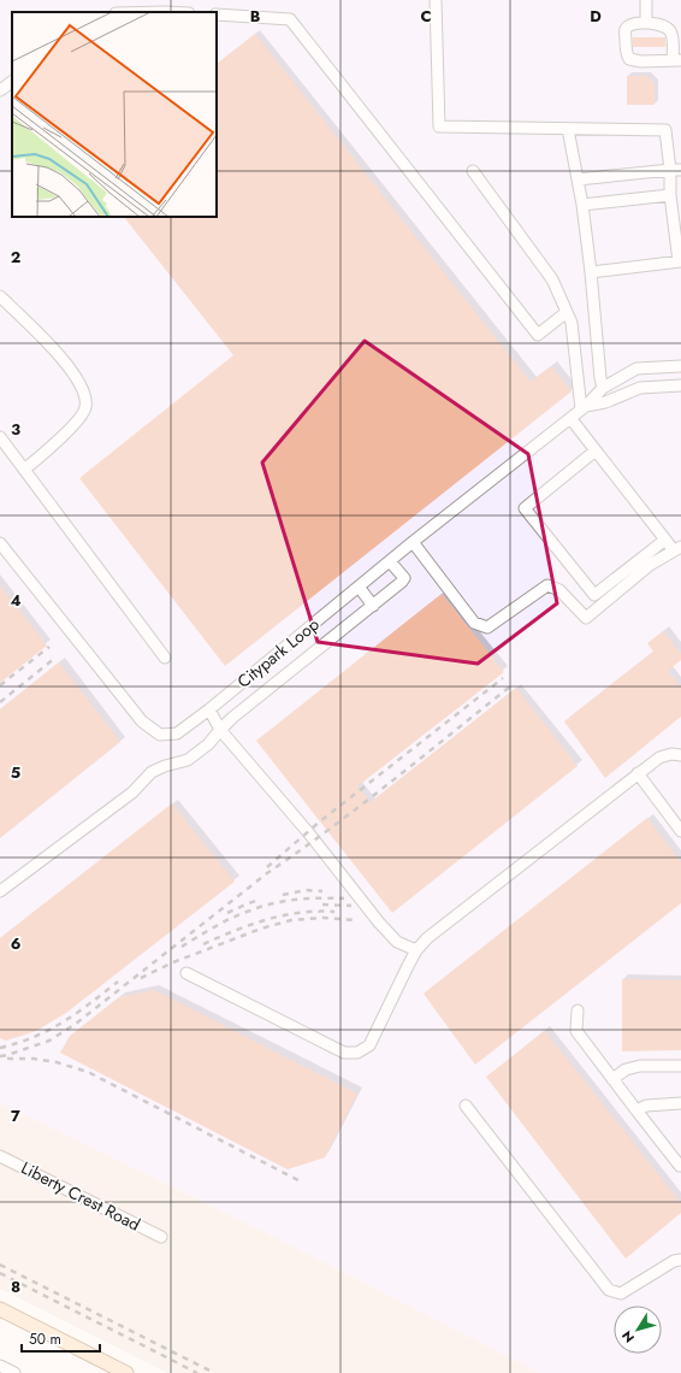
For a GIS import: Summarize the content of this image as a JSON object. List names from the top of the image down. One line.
{"streets":{"street":["Citypark Loop","Liberty Crest Road"]},"scale_bar":"50 m","north":"bottom left","grid":{"columns":["B","C","D"],"rows":["2","3","4","5","6","7","8"]}}
